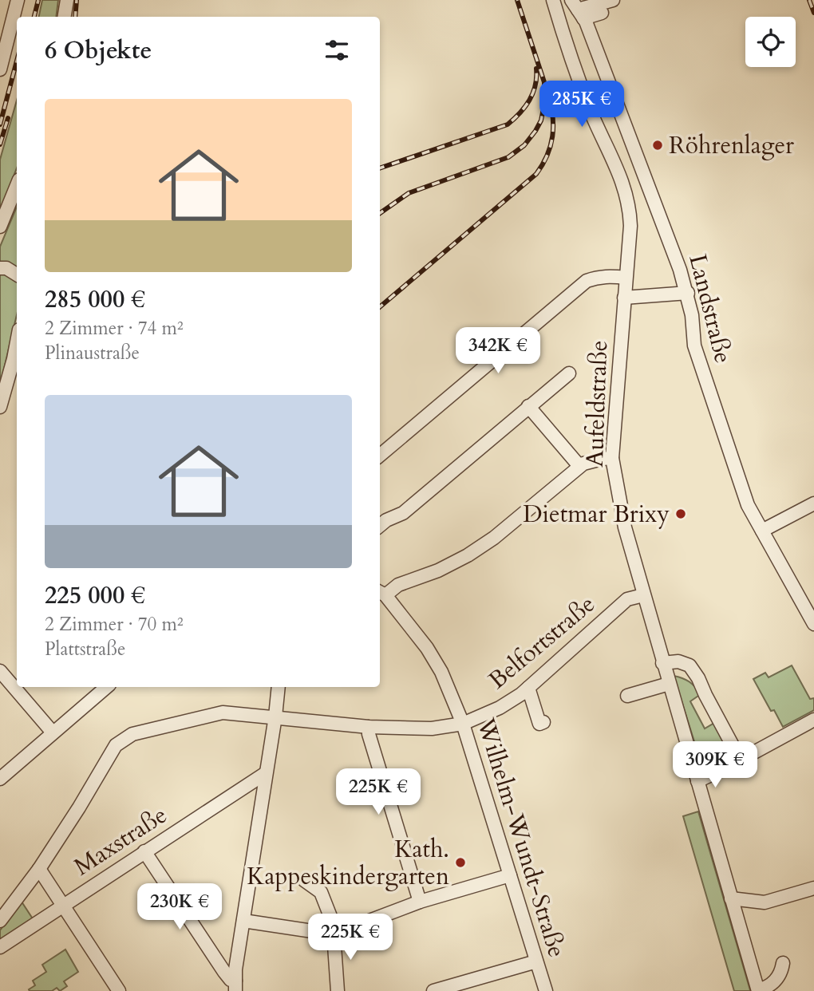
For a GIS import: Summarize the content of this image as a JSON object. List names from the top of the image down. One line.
{"streets":{"street":["Landstraße","Aufeldstraße","Belfortstraße","Wilhelm-Wundt-Straße","Maxstraße"]},"crossings":[["Aufeldstraße","Belfortstraße"],["Belfortstraße","Wilhelm-Wundt-Straße"]],"places":["Röhrenlager","Dietmar Brixy","Kath. Kappeskindergarten"],"page":{"heading":"6 Objekte","price":["285K €","342K €","309K €","225K €","230K €","225K €"],"list":[{"name":"285 000 €","note":"2 Zimmer · 74 m² · Plinaustraße"},{"name":"225 000 €","note":"2 Zimmer · 70 m² · Plattstraße"}]}}
